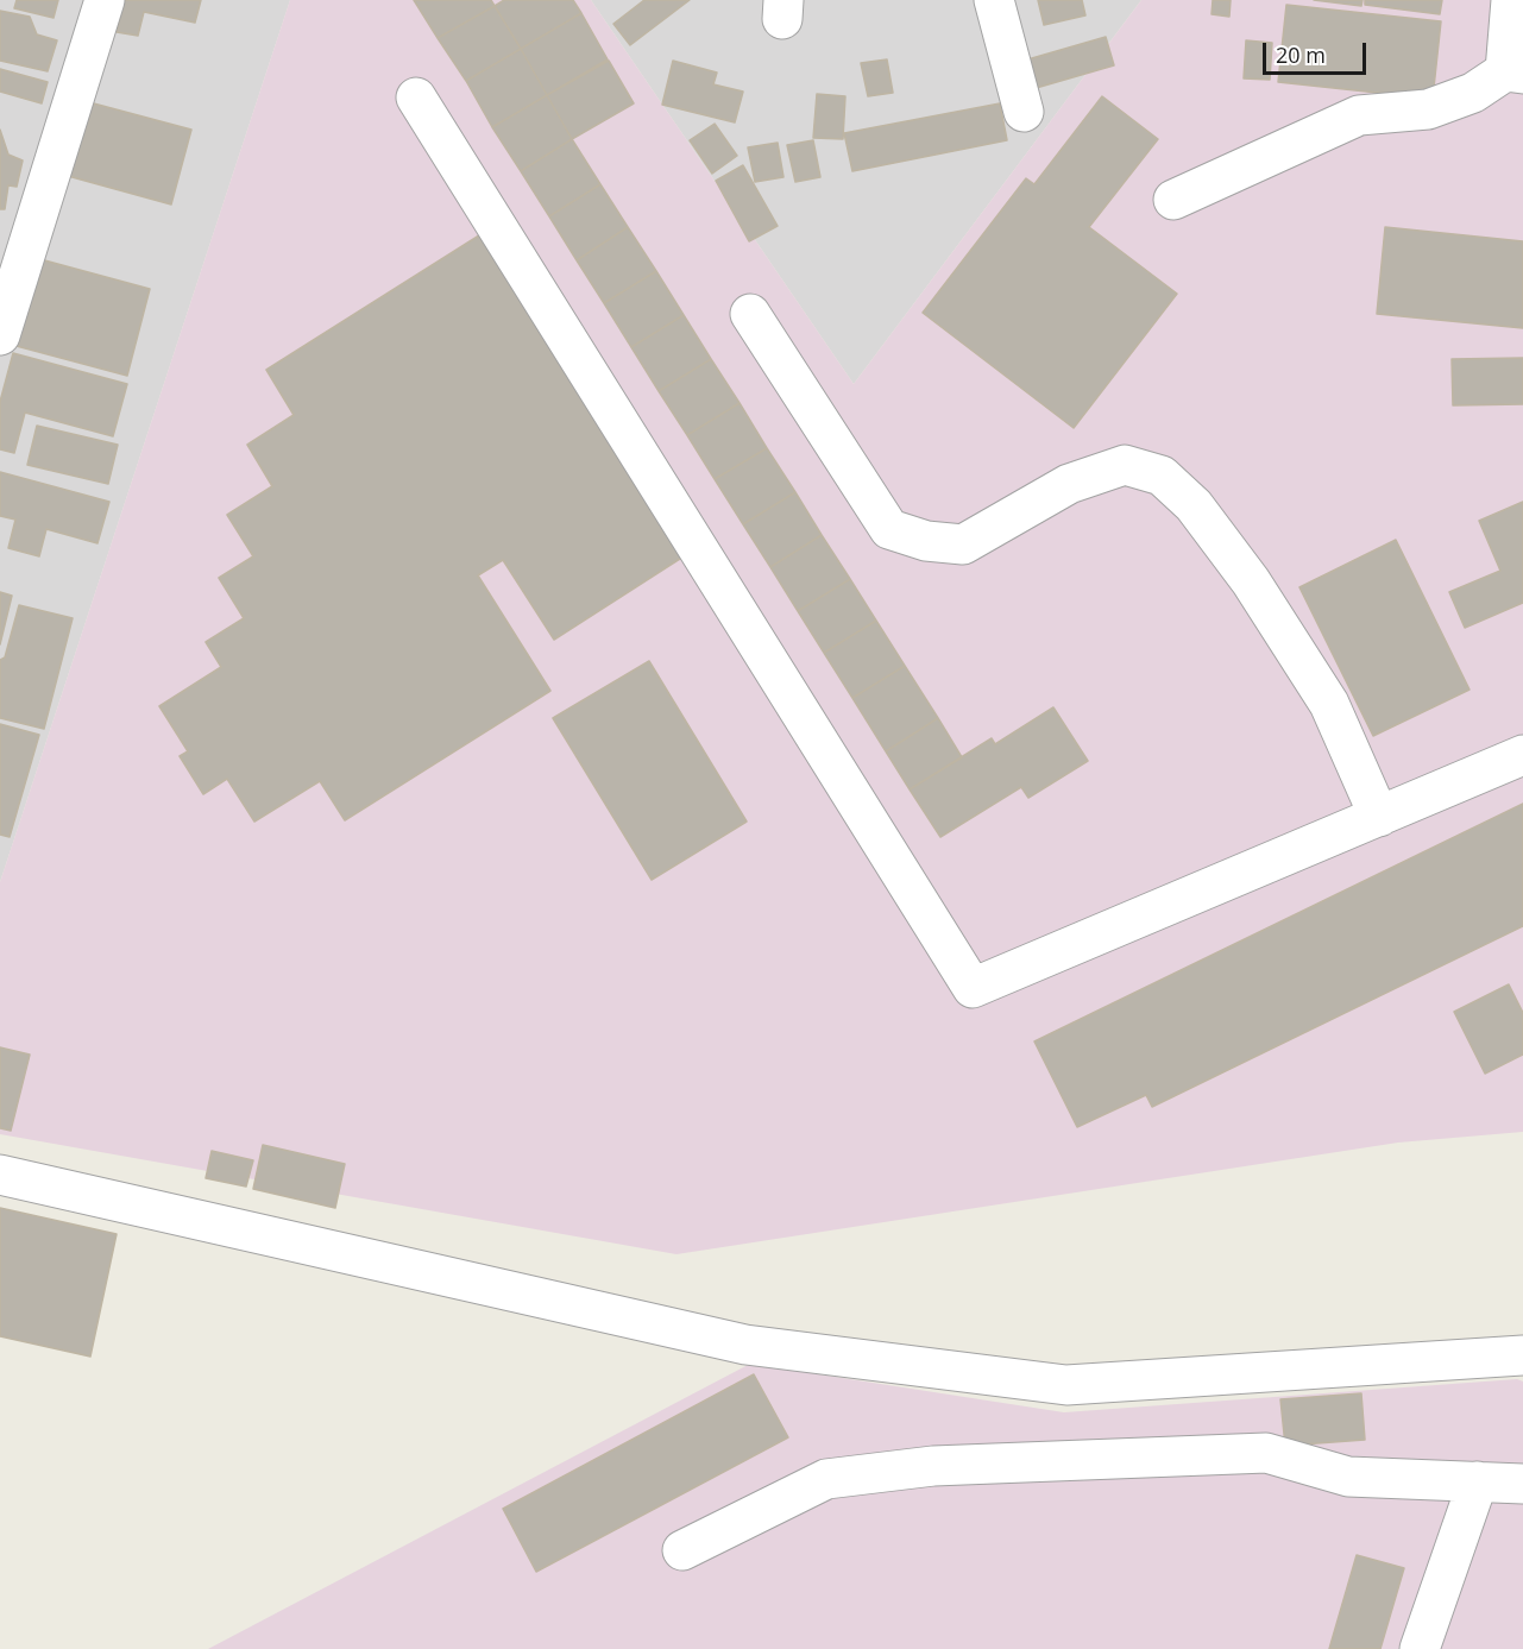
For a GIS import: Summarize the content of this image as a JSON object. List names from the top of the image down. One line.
{"scale_bar":"20 m"}
